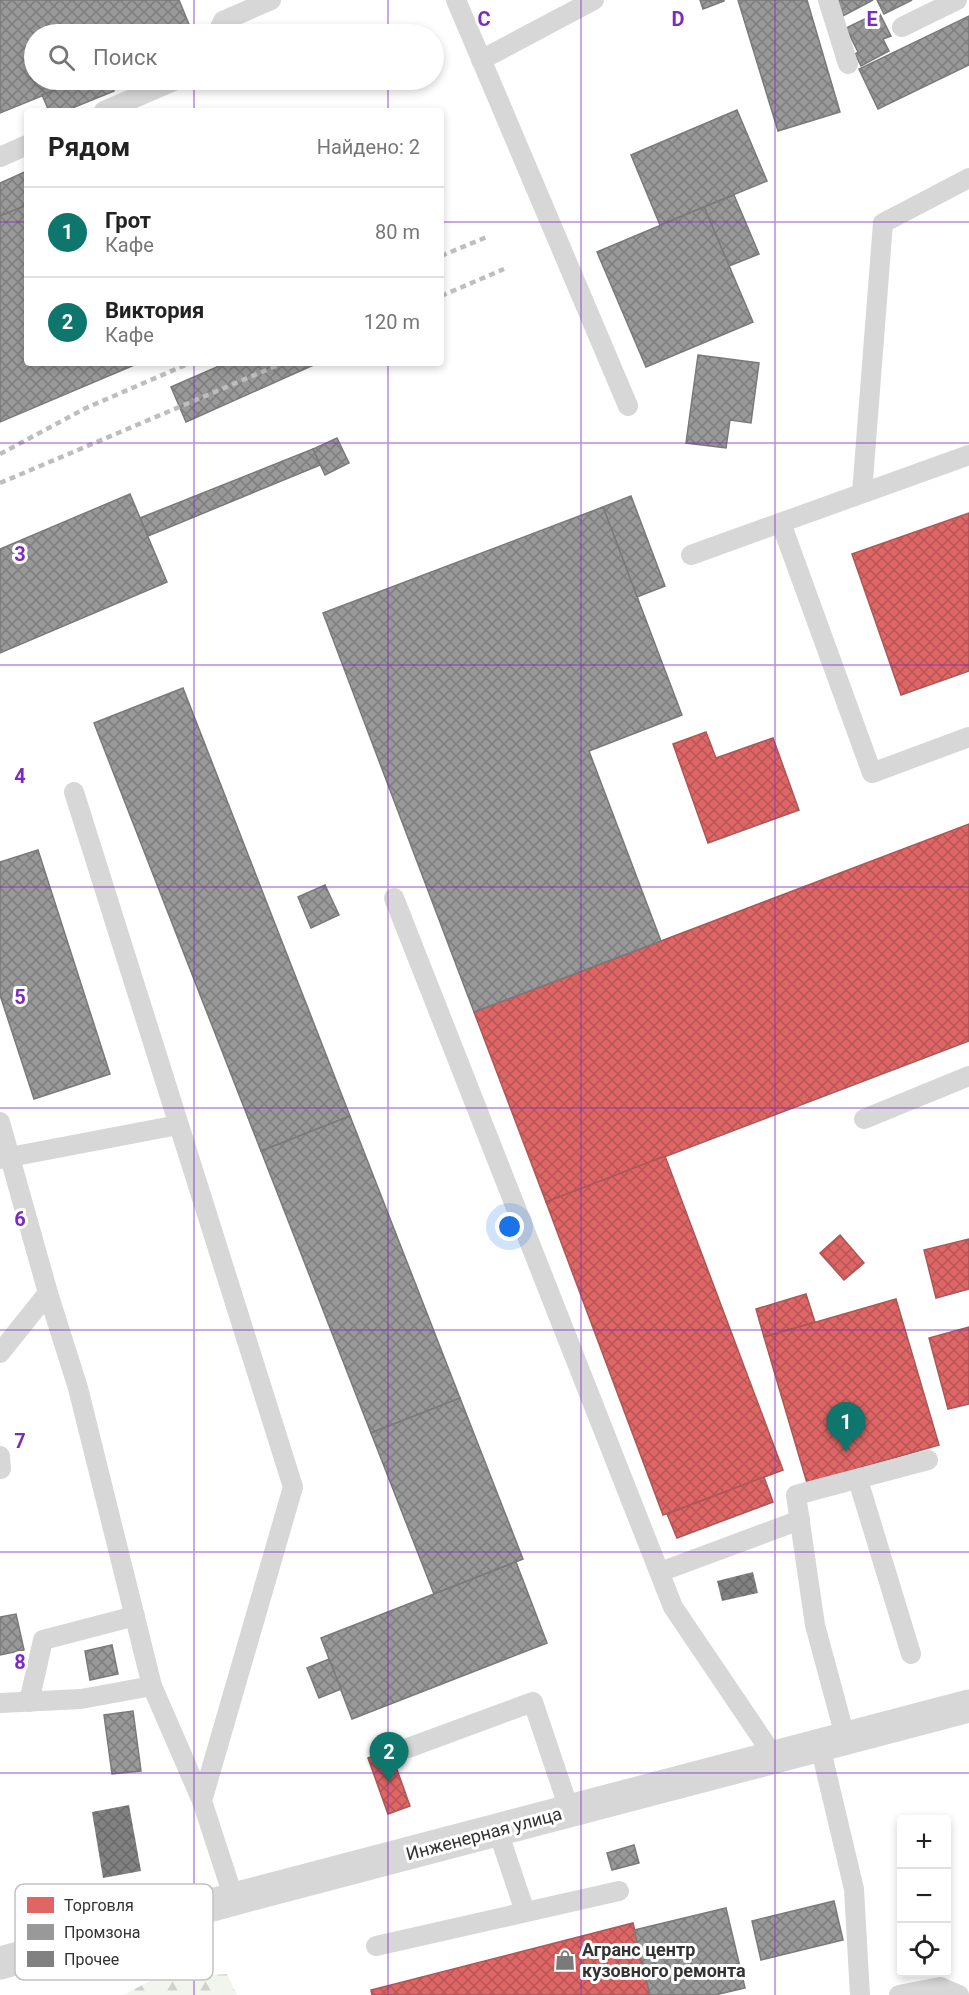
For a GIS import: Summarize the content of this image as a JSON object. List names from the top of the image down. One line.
{"streets":{"street":["Инженерная улица"]},"places":{"shop":["Агранс центр кузовного ремонта"]},"legend":["Торговля","Промзона","Прочее"],"page":{"search":"Поиск","heading":["Рядом","Найдено: 2"],"list":[{"mark":"1","name":"Грот","note":"Кафе","value":"80 m"},{"mark":"2","name":"Виктория","note":"Кафе","value":"120 m"}],"pins":["1","2"],"map_buttons":["+","−"]},"grid":{"columns":["C","D","E"],"rows":["3","4","5","6","7","8"]}}
